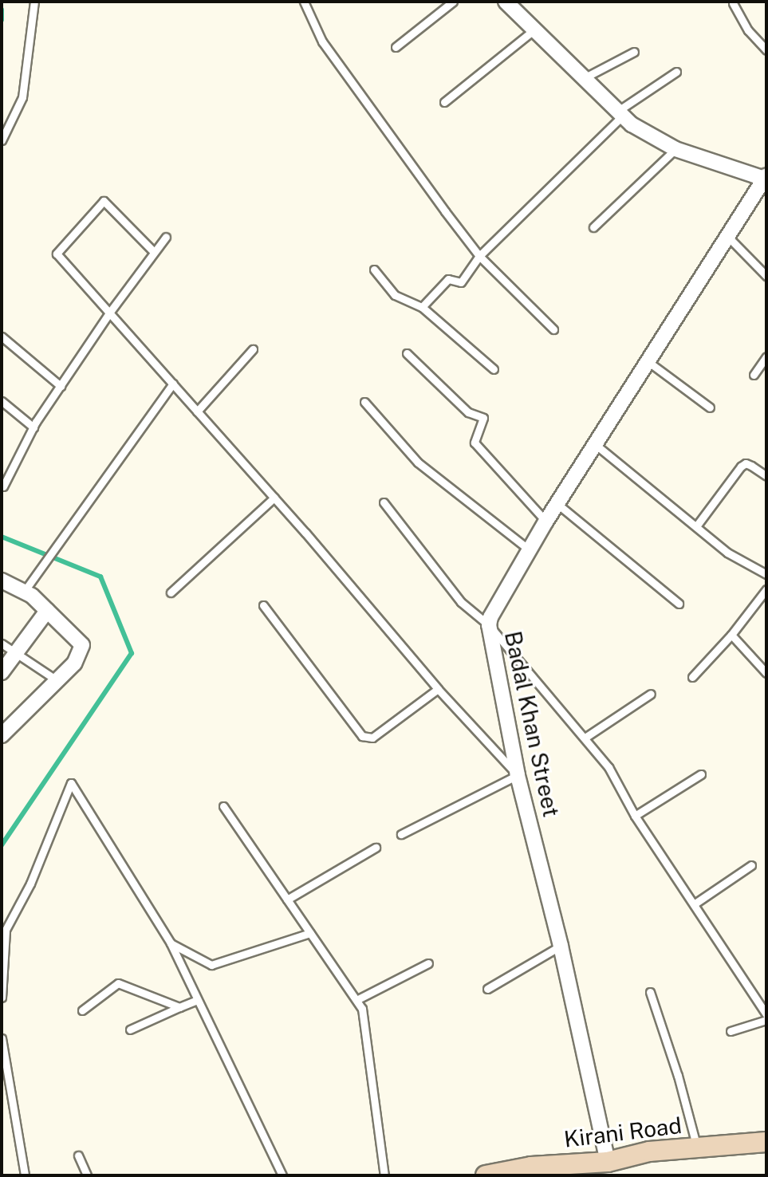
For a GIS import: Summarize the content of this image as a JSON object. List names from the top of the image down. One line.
{"streets":{"main road":["Kirani Road"],"street":["Badal Khan Street"]},"crossings":[["Badal Khan Street","Kirani Road"]]}
